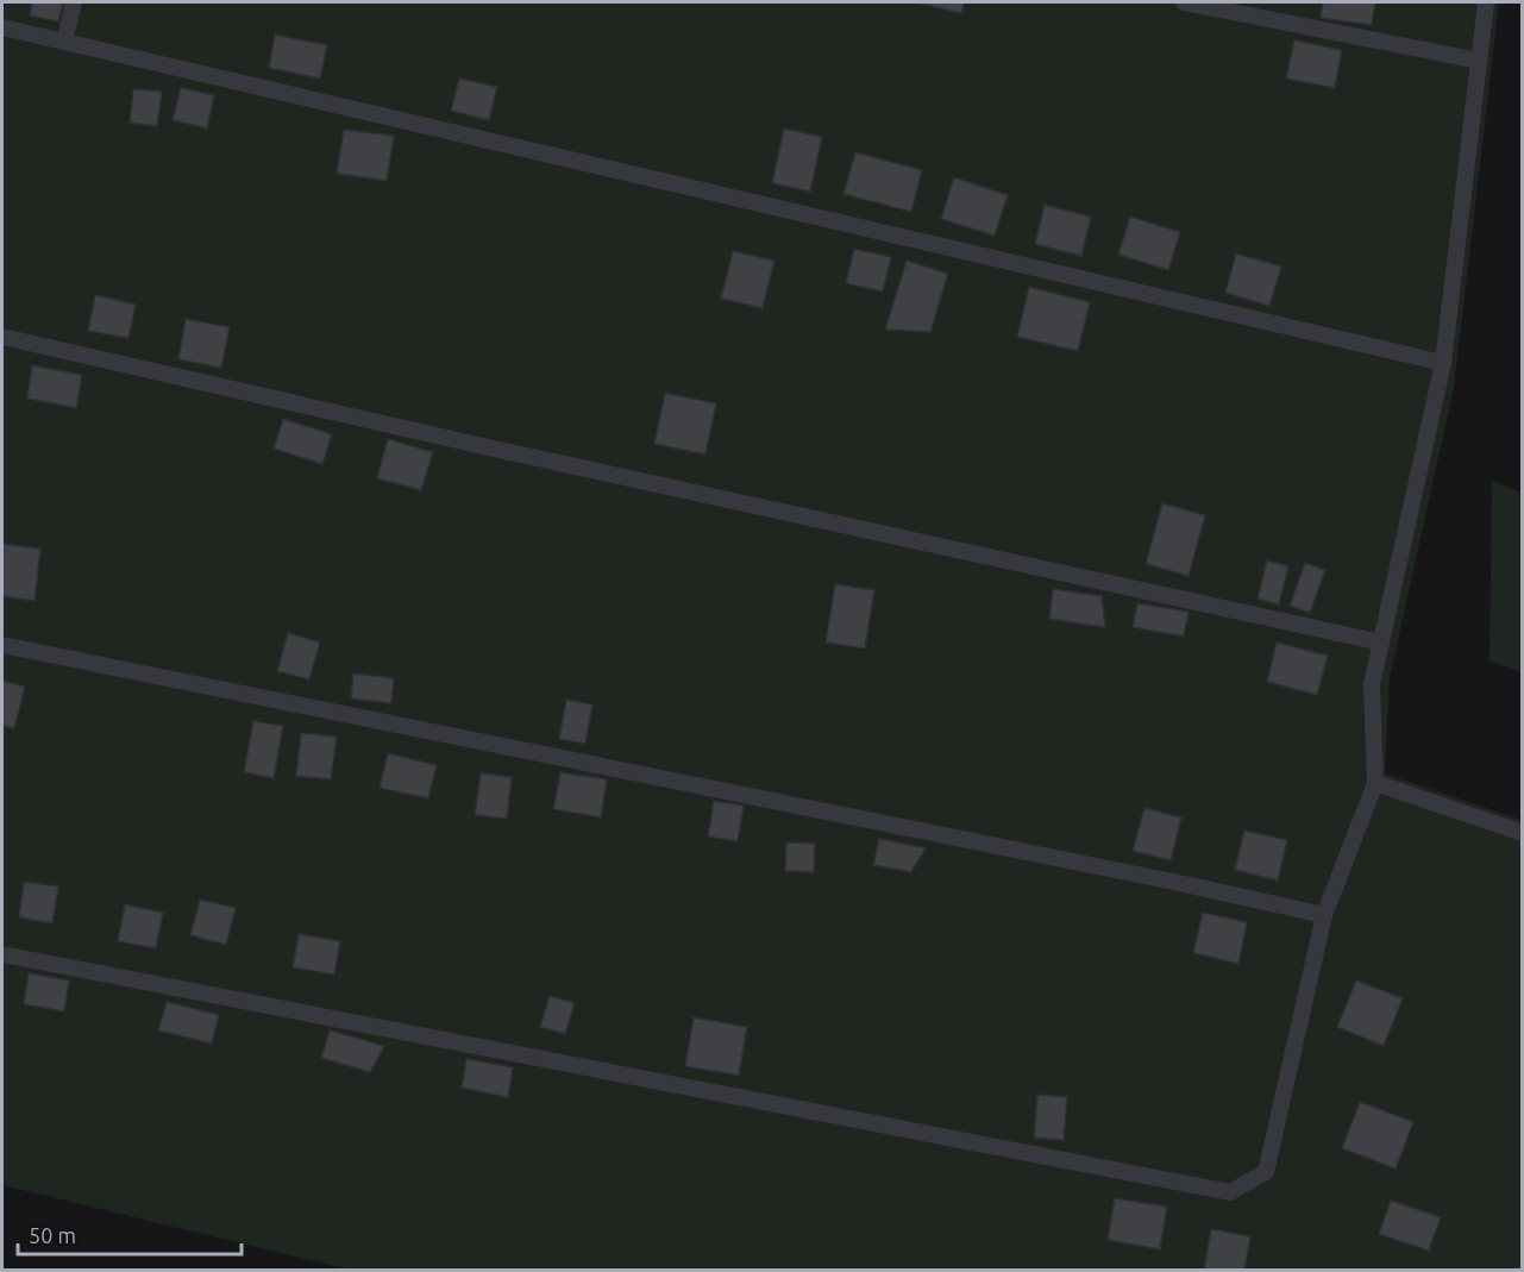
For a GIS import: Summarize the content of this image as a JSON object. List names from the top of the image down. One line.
{"scale_bar":"50 m"}
